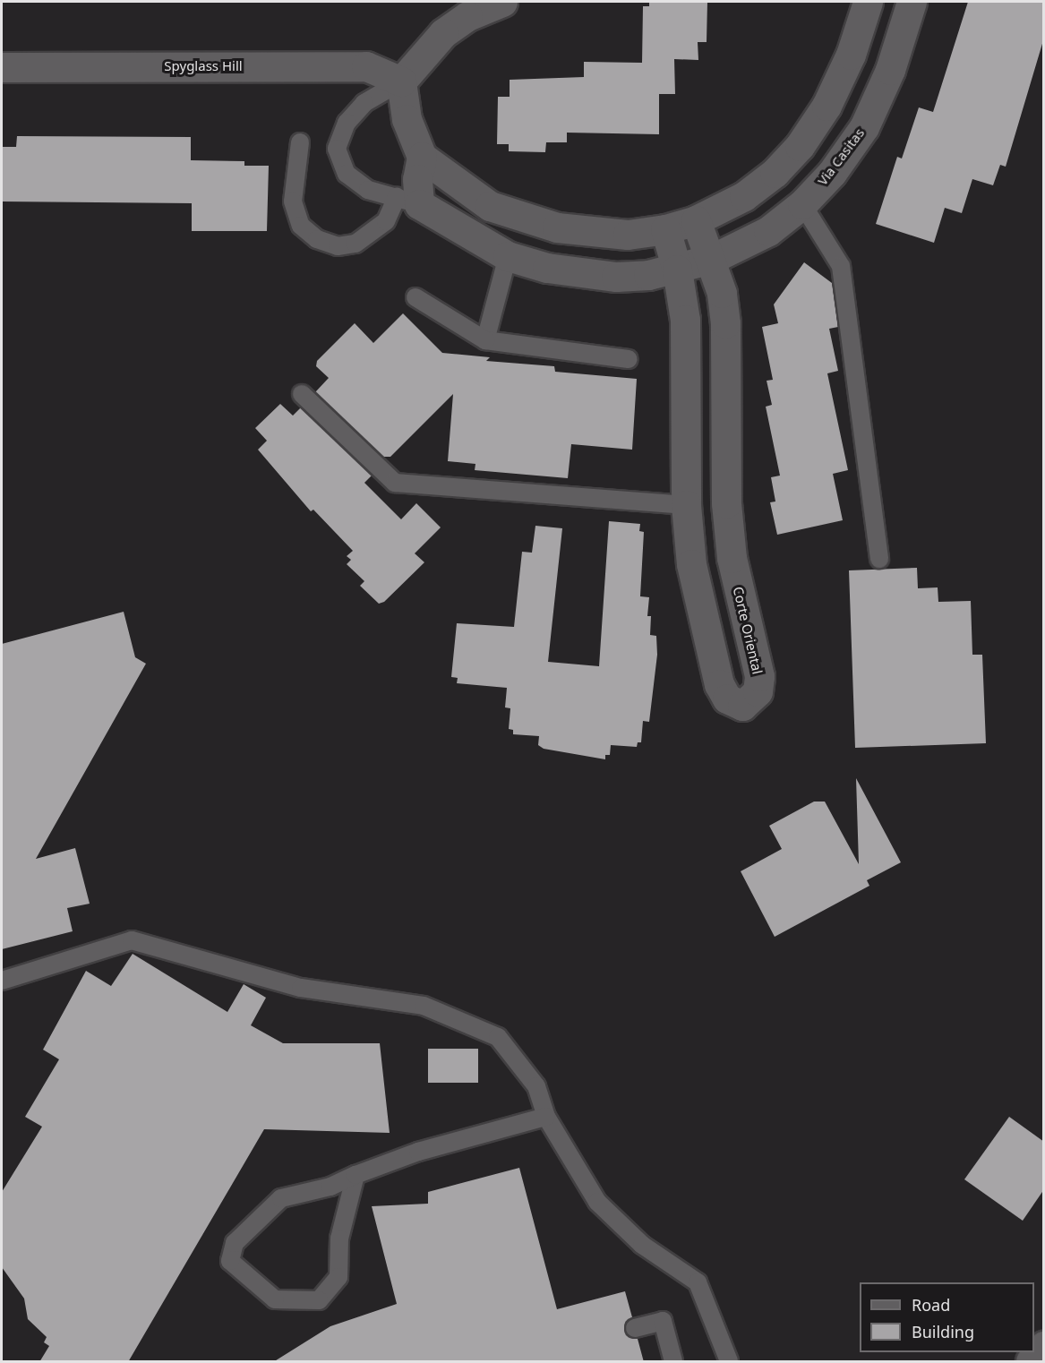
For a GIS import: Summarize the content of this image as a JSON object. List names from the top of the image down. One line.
{"streets":{"street":["Spyglass Hill","Via Casitas","Corte Oriental"]},"crossings":[["Via Casitas","Corte Oriental"]],"legend":["Road","Building"]}
